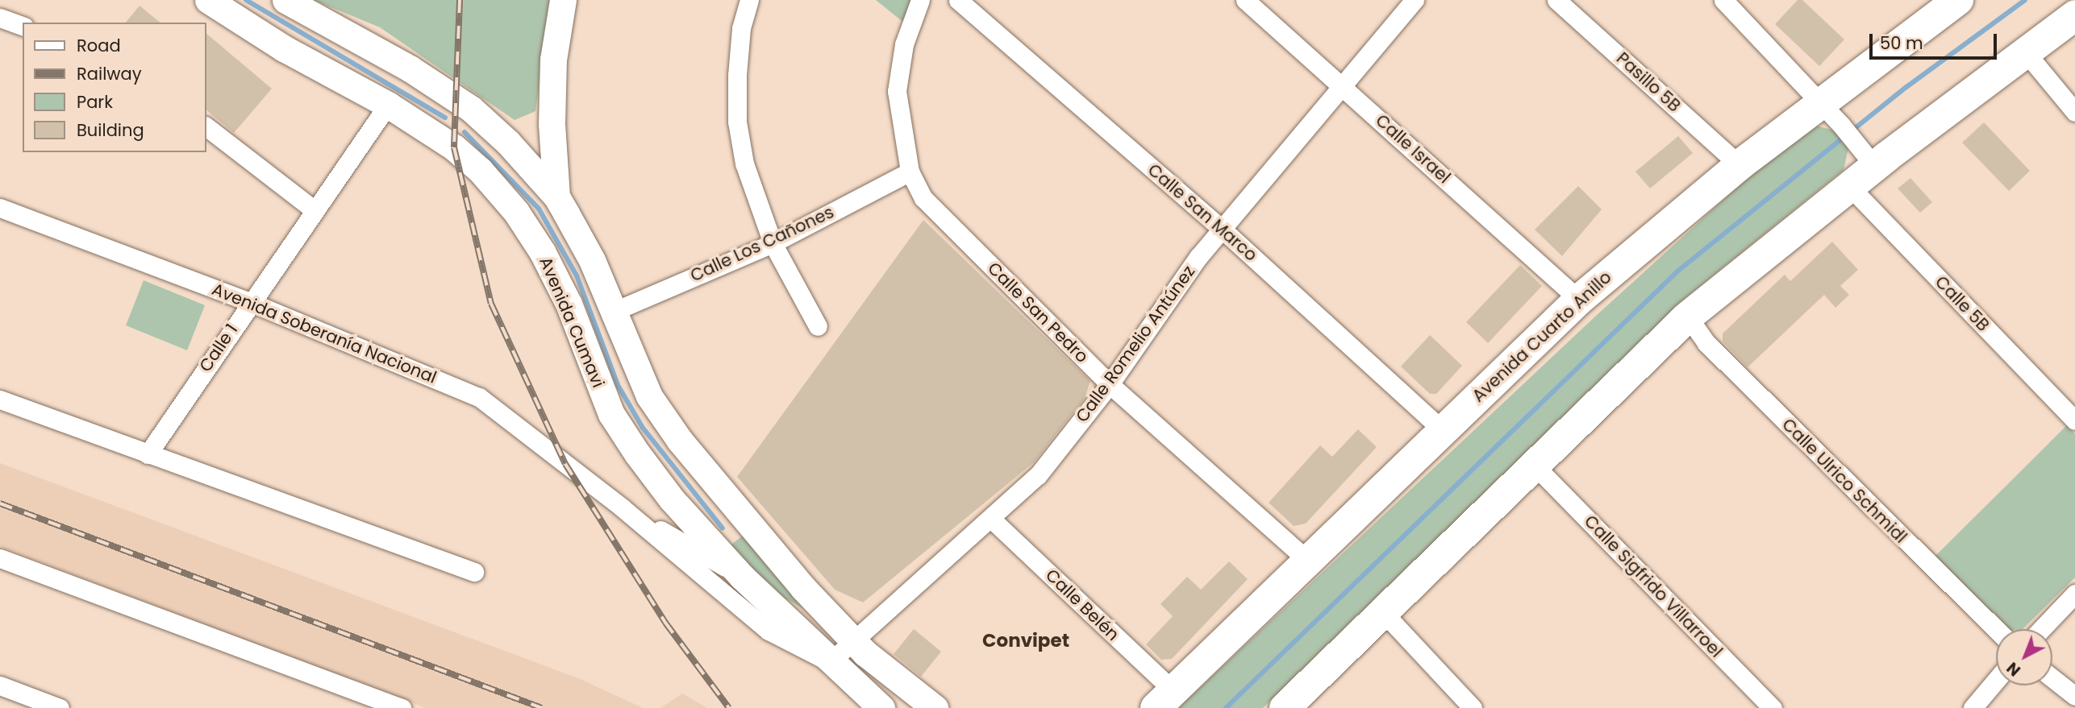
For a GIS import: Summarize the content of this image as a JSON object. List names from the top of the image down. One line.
{"streets":{"highway":["Avenida Cuarto Anillo"],"main road":["Avenida Cumavi"],"street":["Pasillo 5B","Calle Israel","Calle San Marco","Calle Los Cañones","Calle 5B","Calle San Pedro","Avenida Soberanía Nacional","Calle Romelio Antúnez","Calle 1","Calle Ulrico Schmidl","Calle Sigfrido Villarroel","Calle Belén"]},"crossings":[["Pasillo 5B","Avenida Cuarto Anillo"],["Calle Israel","Avenida Cuarto Anillo"],["Calle Israel","Calle Romelio Antúnez"],["Calle San Marco","Avenida Cuarto Anillo"],["Calle San Marco","Calle Romelio Antúnez"],["Calle Los Cañones","Calle San Pedro"],["Calle San Pedro","Avenida Cuarto Anillo"],["Calle San Pedro","Calle Romelio Antúnez"],["Avenida Cumavi","Avenida Soberanía Nacional"],["Avenida Cumavi","Calle Romelio Antúnez"],["Avenida Cumavi","Calle 1"],["Avenida Soberanía Nacional","Calle Romelio Antúnez"],["Avenida Soberanía Nacional","Calle 1"],["Avenida Cuarto Anillo","Calle Belén"],["Calle Romelio Antúnez","Calle Belén"]],"districts":["Convipet"],"legend":["Road","Railway","Park","Building"],"scale_bar":"50 m","north":"bottom left"}
